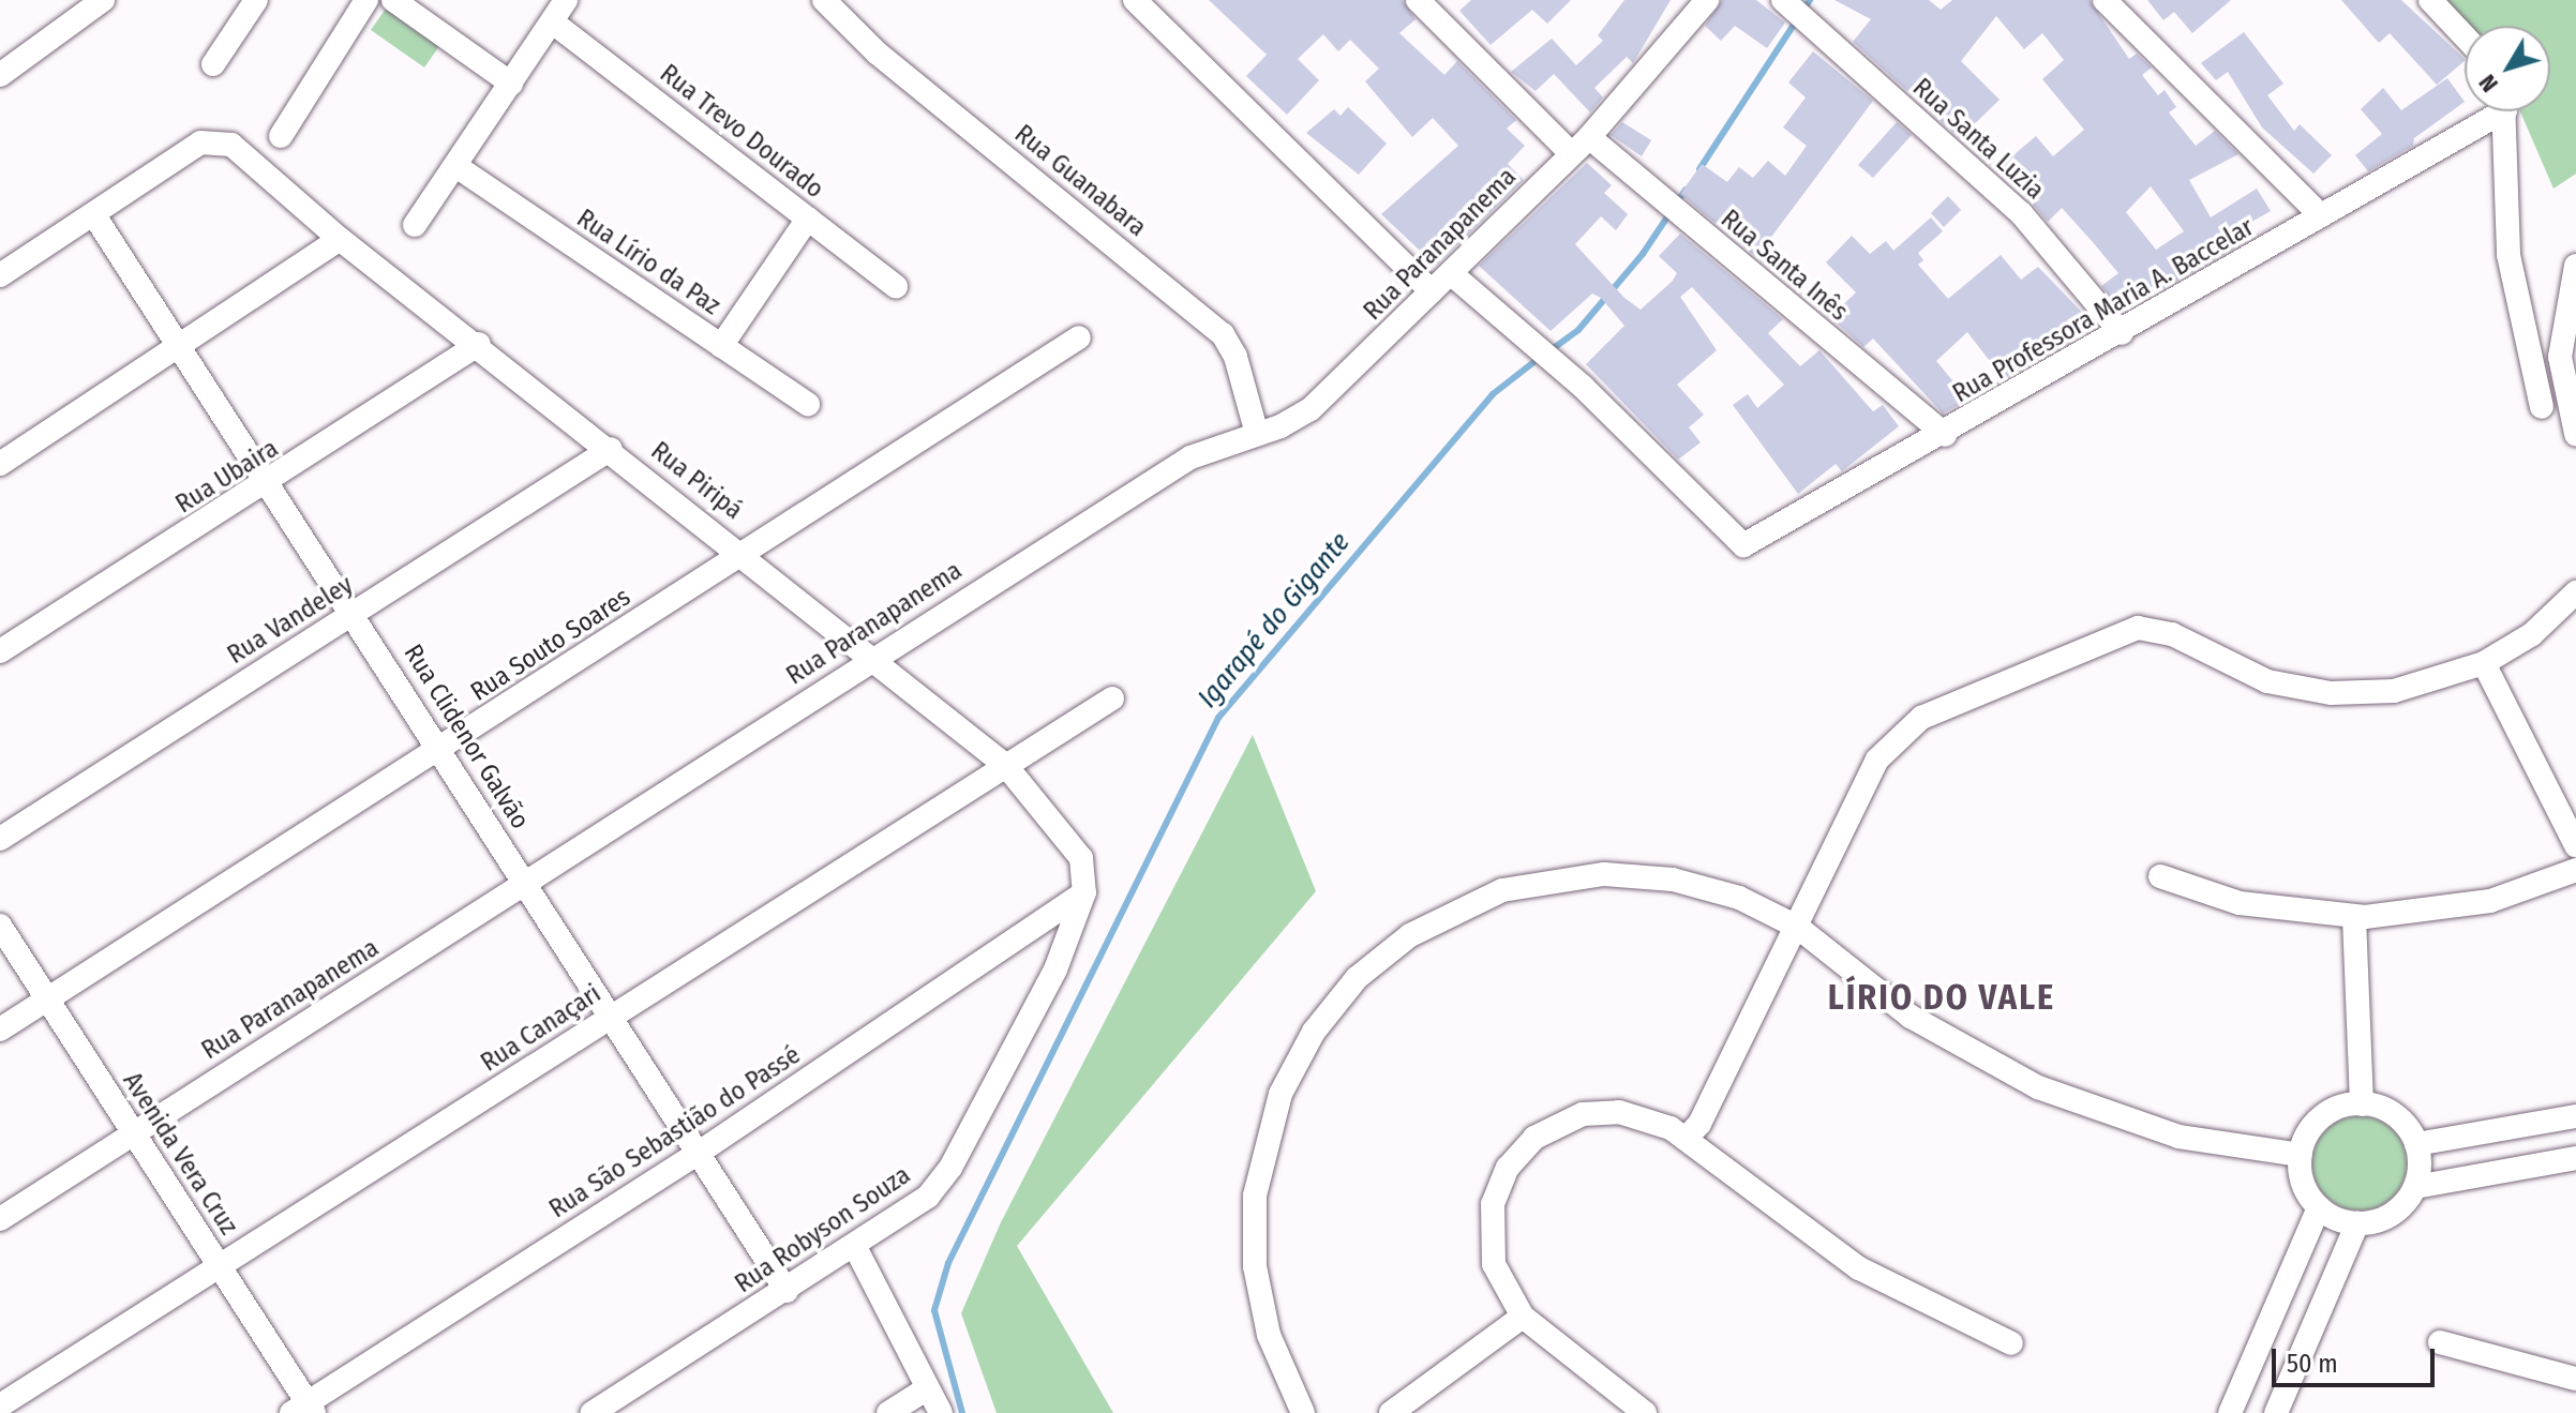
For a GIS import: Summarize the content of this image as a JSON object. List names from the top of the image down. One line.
{"streets":{"street":["Rua Trevo Dourado","Rua Santa Luzia","Rua Guanabara","Rua Paranapanema","Rua Lírio da Paz","Rua Santa Inês","Rua Professora Maria A. Baccelar","Rua Ubaira","Rua Piripá","Rua Vandeley","Rua Souto Soares","Rua Clidenor Galvão","Rua Canaçari","Rua São Sebastião do Passé","Avenida Vera Cruz","Rua Robyson Souza"]},"crossings":[["Rua Santa Luzia","Rua Professora Maria A. Baccelar"],["Rua Guanabara","Rua Paranapanema"],["Rua Paranapanema","Rua Santa Inês"],["Rua Paranapanema","Rua Professora Maria A. Baccelar"],["Rua Paranapanema","Rua Piripá"],["Rua Paranapanema","Rua Clidenor Galvão"],["Rua Paranapanema","Avenida Vera Cruz"],["Rua Santa Inês","Rua Professora Maria A. Baccelar"],["Rua Ubaira","Rua Piripá"],["Rua Ubaira","Rua Clidenor Galvão"],["Rua Piripá","Rua Vandeley"],["Rua Piripá","Rua Souto Soares"],["Rua Piripá","Rua Clidenor Galvão"],["Rua Piripá","Rua Canaçari"],["Rua Piripá","Rua São Sebastião do Passé"],["Rua Piripá","Rua Robyson Souza"],["Rua Vandeley","Rua Clidenor Galvão"],["Rua Souto Soares","Rua Clidenor Galvão"],["Rua Souto Soares","Avenida Vera Cruz"],["Rua Clidenor Galvão","Rua Canaçari"],["Rua Clidenor Galvão","Rua São Sebastião do Passé"],["Rua Clidenor Galvão","Rua Robyson Souza"],["Rua Canaçari","Avenida Vera Cruz"],["Rua São Sebastião do Passé","Avenida Vera Cruz"],["Rua São Sebastião do Passé","Rua Robyson Souza"]],"districts":["LÍRIO DO VALE"],"water":["Igarapé do Gigante"],"scale_bar":"50 m","north":"bottom left"}
